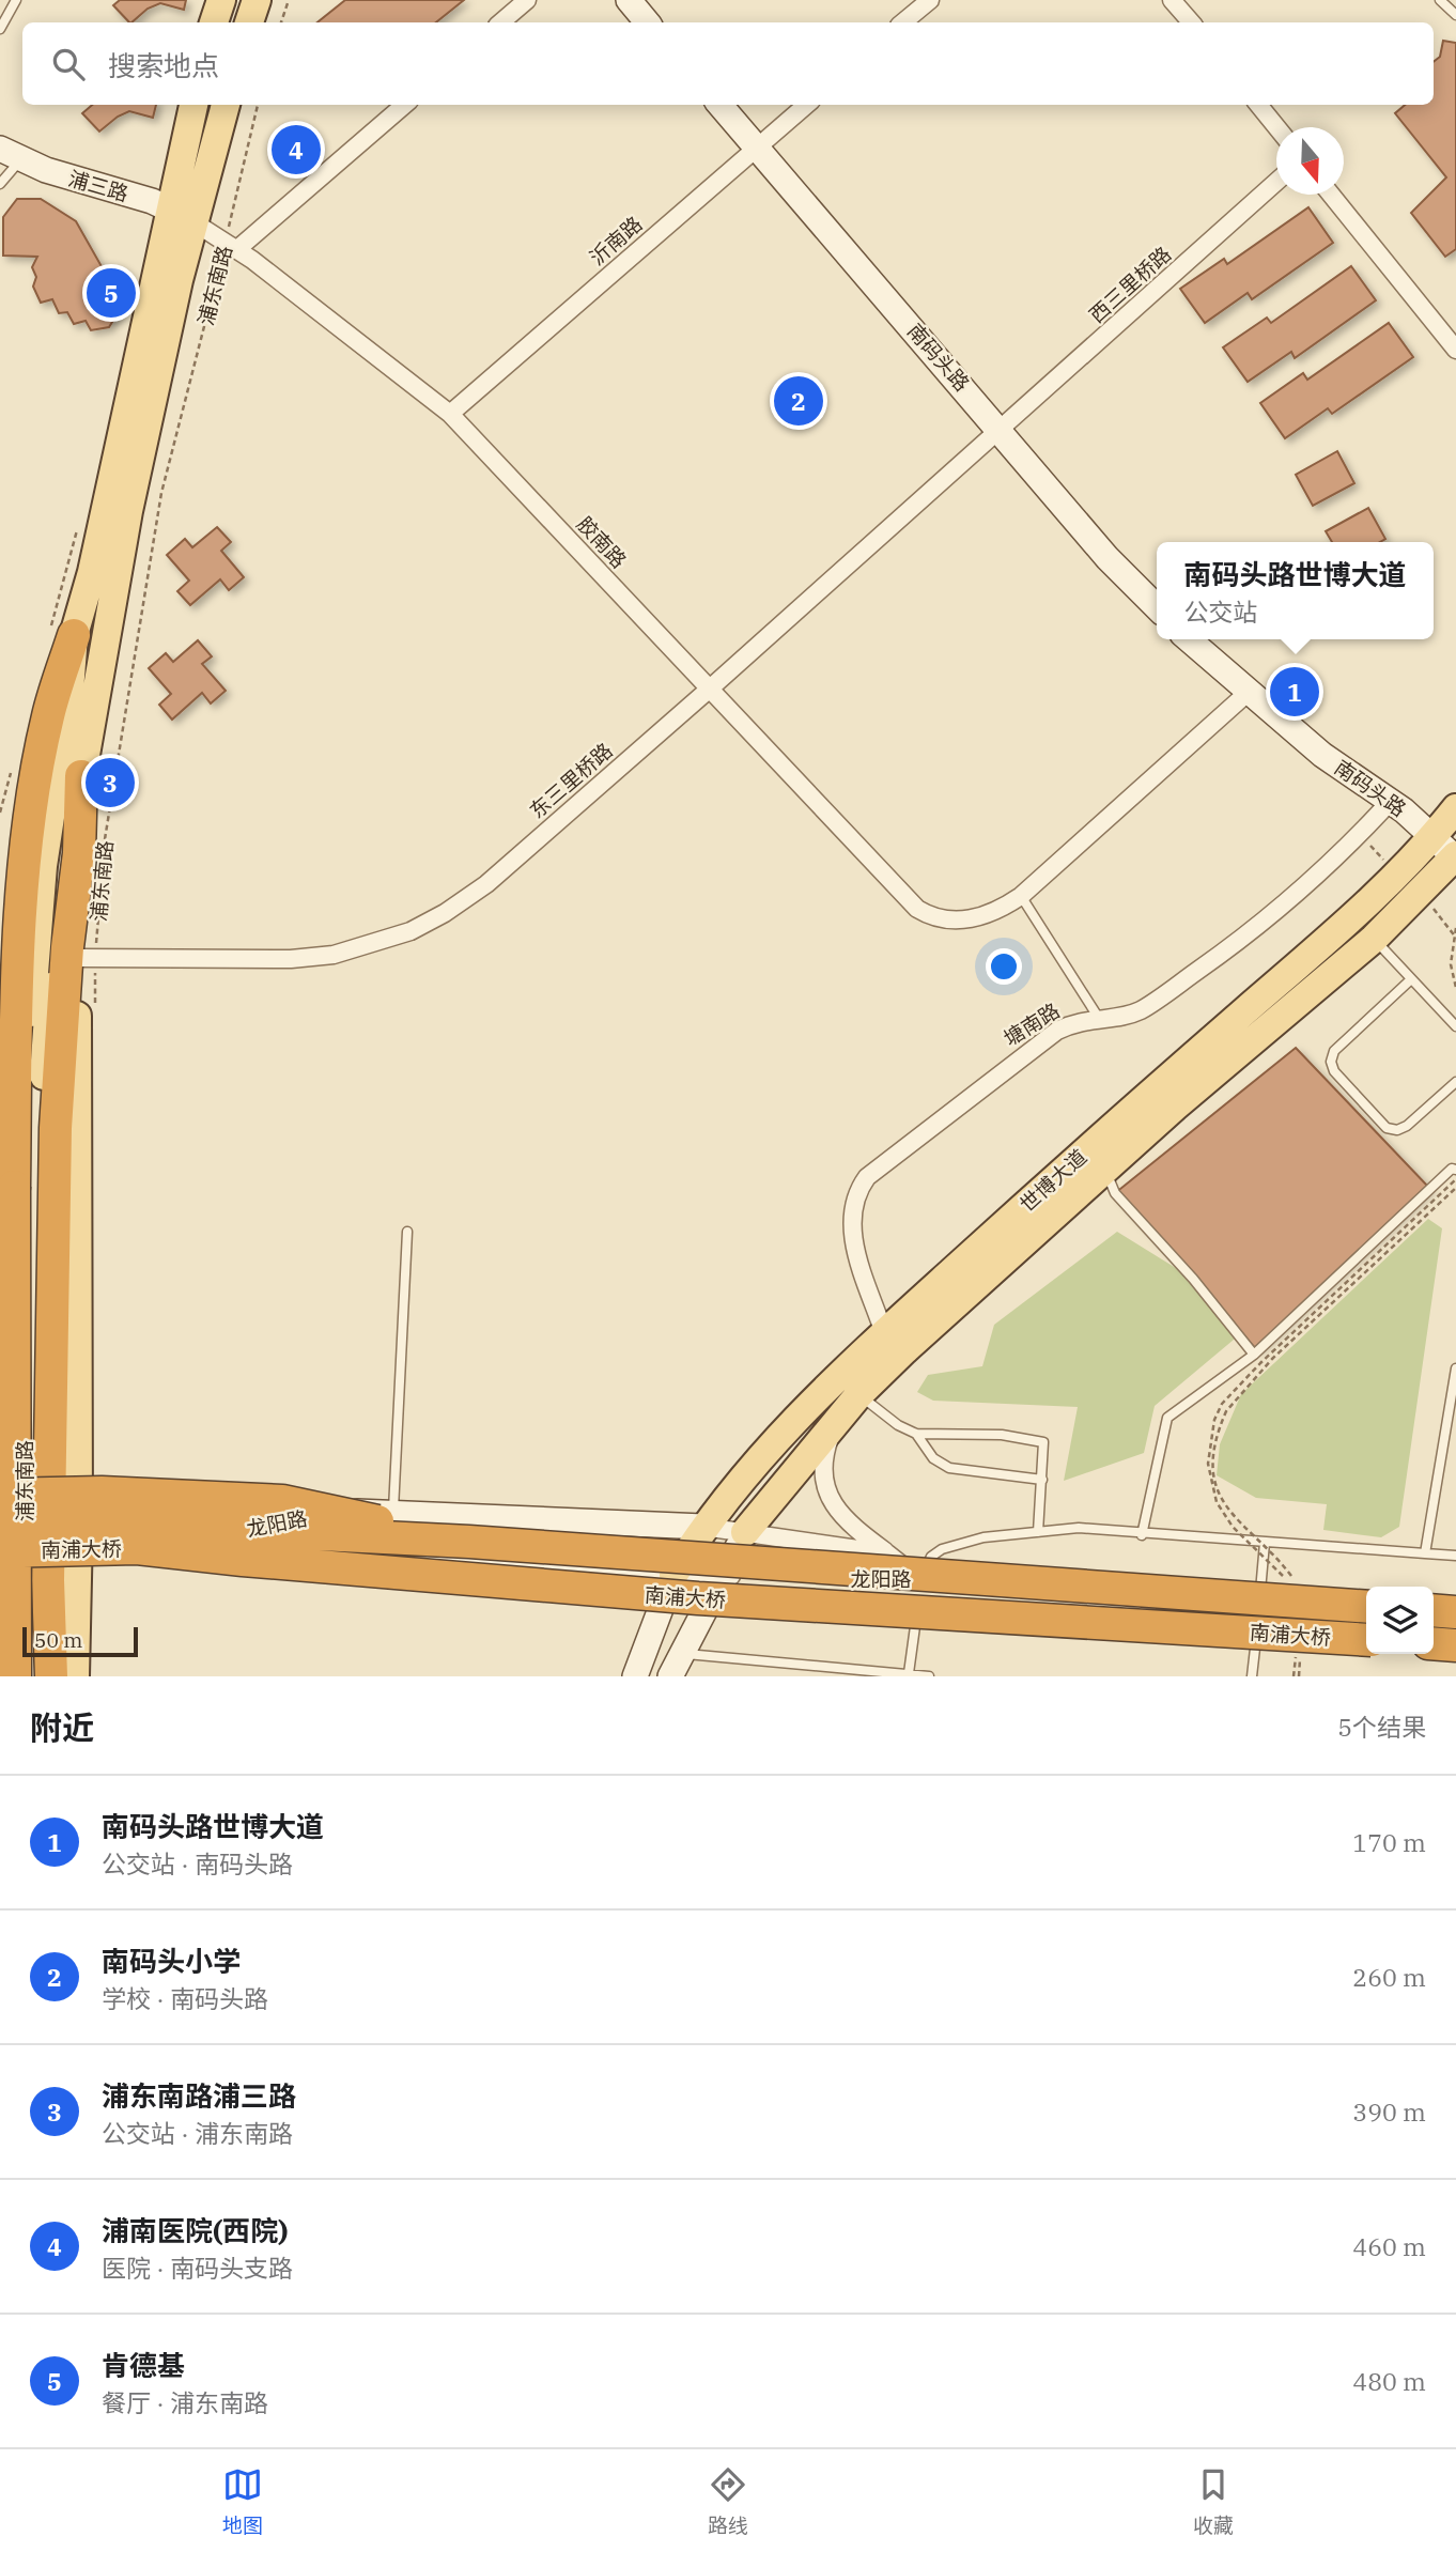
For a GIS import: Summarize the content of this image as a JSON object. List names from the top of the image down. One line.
{"streets":{"highway":["南浦大桥"],"main road":["浦三路","浦东南路","南码头路","世博大道","龙阳路"],"street":["沂南路","西三里桥路","胶南路","东三里桥路","塘南路"]},"crossings":[["浦三路","浦东南路"],["浦三路","胶南路"],["沂南路","南码头路"],["沂南路","胶南路"],["西三里桥路","南码头路"],["西三里桥路","东三里桥路"],["浦东南路","胶南路"],["浦东南路","东三里桥路"],["浦东南路","龙阳路"],["南码头路","东三里桥路"],["南码头路","塘南路"],["南码头路","世博大道"],["胶南路","东三里桥路"],["塘南路","世博大道"],["世博大道","龙阳路"]],"scale_bar":"50 m","north":"bottom","page":{"search":"搜索地点","pins":["4","5","2","1","3"],"popup":["南码头路世博大道","公交站"],"scale":"50 m","heading":["附近","5个结果"],"list":[{"mark":"1","name":"南码头路世博大道","note":"公交站 · 南码头路","value":"170 m"},{"mark":"2","name":"南码头小学","note":"学校 · 南码头路","value":"260 m"},{"mark":"3","name":"浦东南路浦三路","note":"公交站 · 浦东南路","value":"390 m"},{"mark":"4","name":"浦南医院(西院)","note":"医院 · 南码头支路","value":"460 m"},{"mark":"5","name":"肯德基","note":"餐厅 · 浦东南路","value":"480 m"}],"nav":["地图","路线","收藏"]}}
